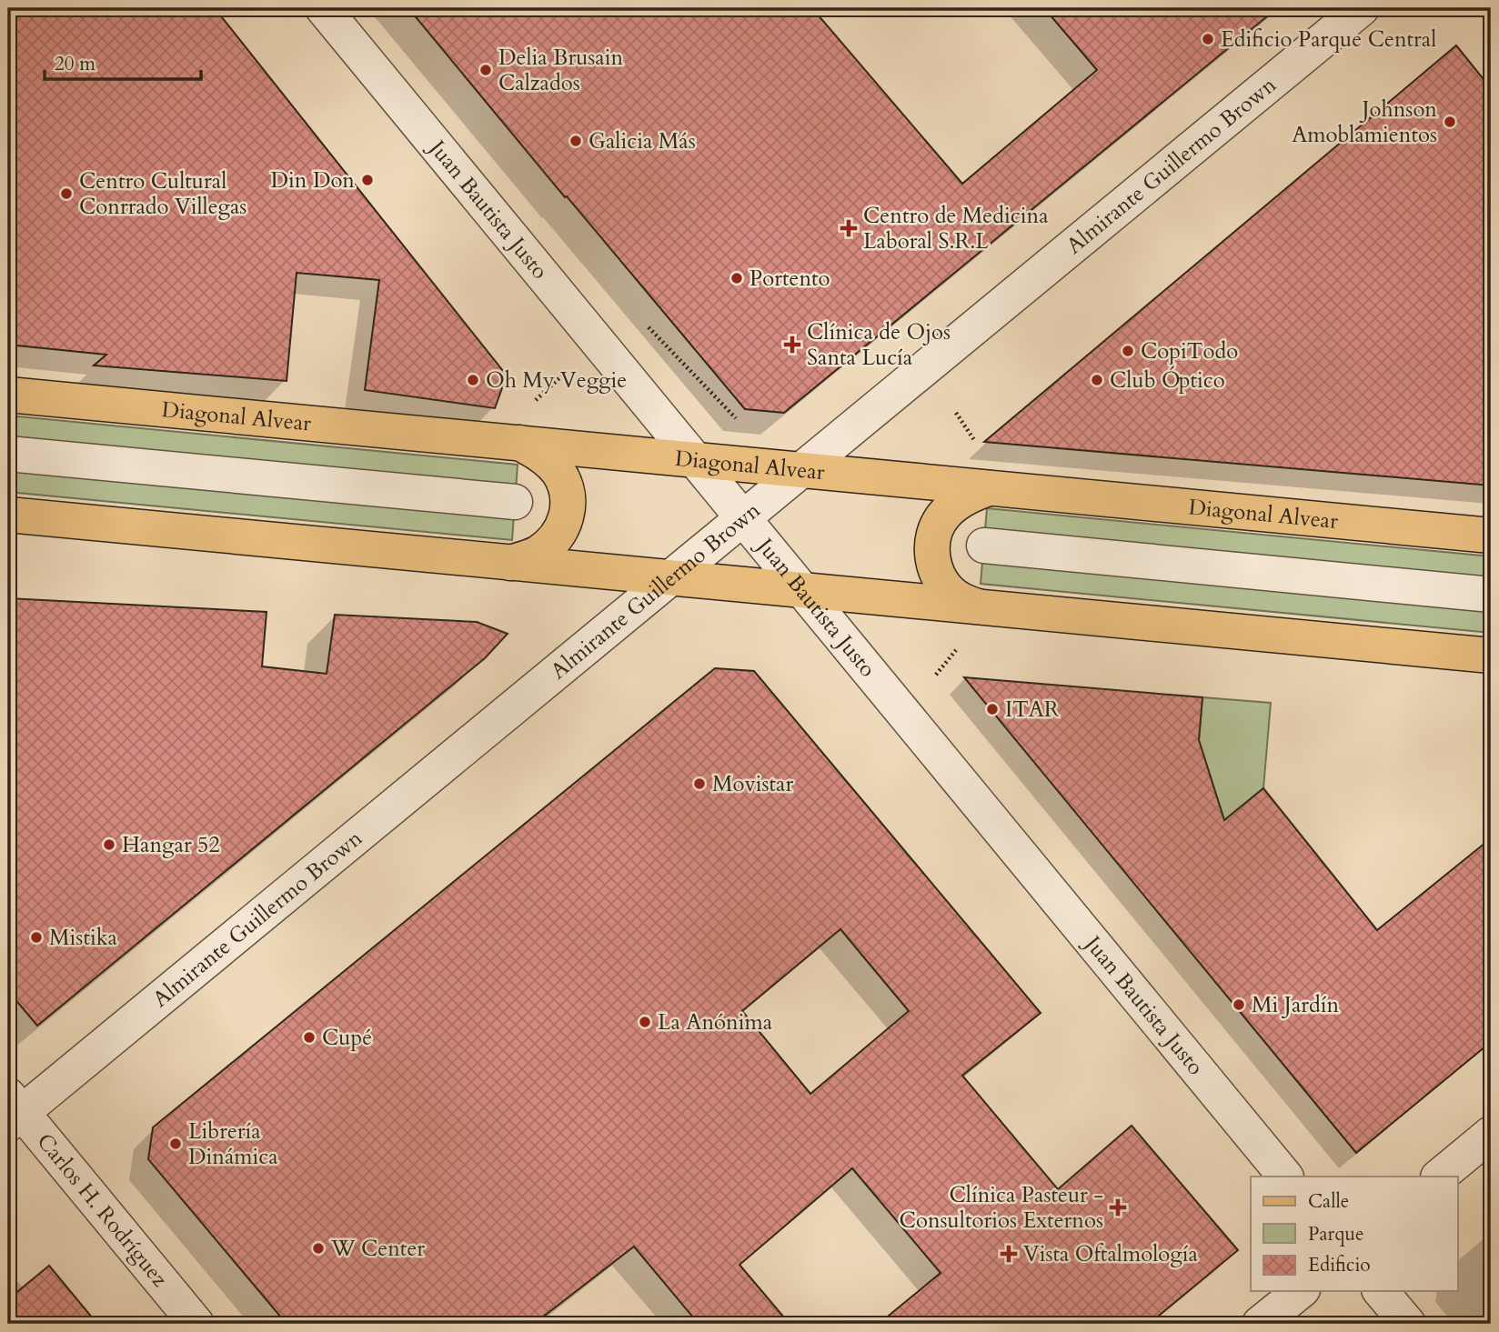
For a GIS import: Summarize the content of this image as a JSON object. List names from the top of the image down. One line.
{"streets":{"main road":["Diagonal Alvear"],"street":["Almirante Guillermo Brown","Juan Bautista Justo","Carlos H. Rodríguez"]},"crossings":[["Almirante Guillermo Brown","Juan Bautista Justo"],["Almirante Guillermo Brown","Diagonal Alvear"],["Almirante Guillermo Brown","Carlos H. Rodríguez"],["Juan Bautista Justo","Diagonal Alvear"]],"places":{"other":["Edificio Parque Central","Delia Brusain Calzados","Johnson Amoblamientos","Galicia Más","Din Don","Centro Cultural Conrrado Villegas","Portento","CopiTodo","Oh My Veggie","Club Óptico","ITAR","Movistar","Hangar 52","Mistika","Mi Jardín","La Anónima","Cupé","Librería Dinámica","W Center"],"health":["Centro de Medicina Laboral S.R.L","Clínica de Ojos Santa Lucía","Clínica Pasteur - Consultorios Externos","Vista Oftalmología"]},"legend":["Calle","Parque","Edificio"],"scale_bar":"20 m"}
